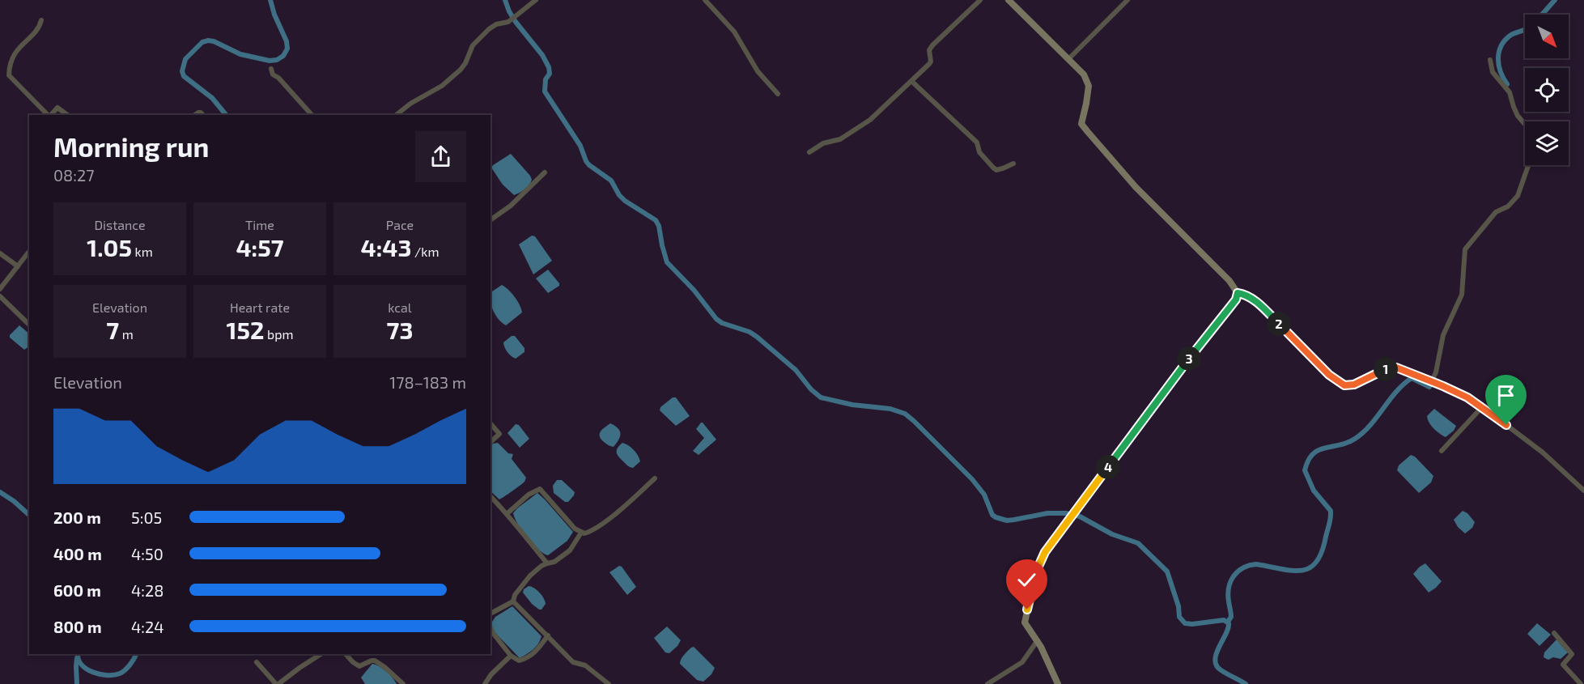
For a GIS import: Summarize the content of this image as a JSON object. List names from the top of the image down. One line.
{"north":"bottom right","page":{"heading":["Morning run","08:27"],"stats":[["Distance","1.05 km"],["Time","4:57"],["Pace","4:43 /km"],["Elevation","7 m"],["Heart rate","152 bpm"],["kcal","73"]],"pins":["2","3","1","4"],"chart":["Elevation","178–183 m"],"list":[{"name":"200 m","note":"5:05"},{"name":"400 m","note":"4:50"},{"name":"600 m","note":"4:28"},{"name":"800 m","note":"4:24"}]}}
